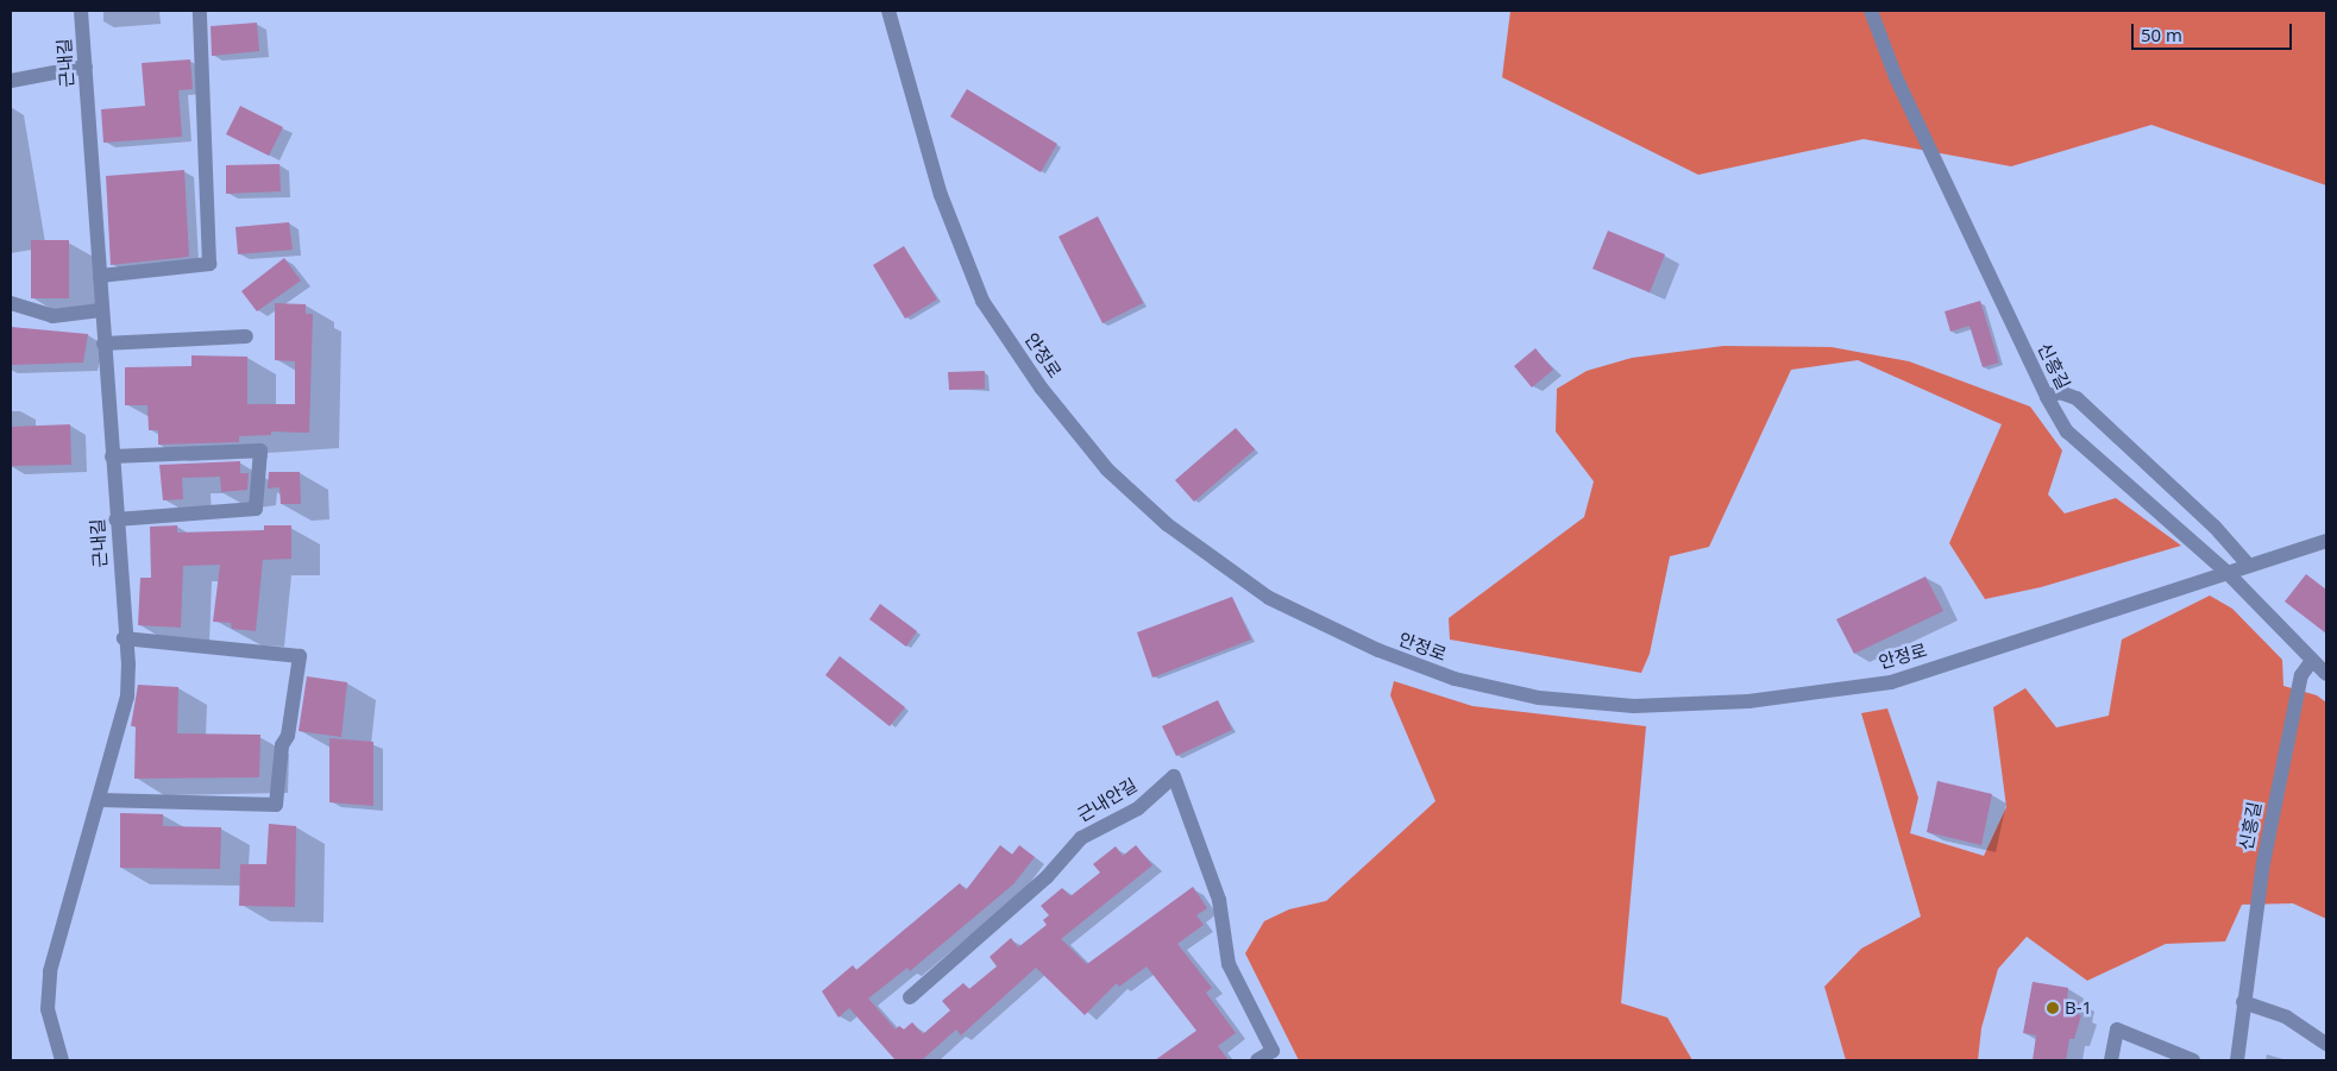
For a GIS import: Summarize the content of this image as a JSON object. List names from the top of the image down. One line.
{"streets":{"street":["근내길","안정로","신흥길","근내안길"]},"crossings":[["안정로","신흥길"]],"places":["B-1"],"scale_bar":"50 m"}
